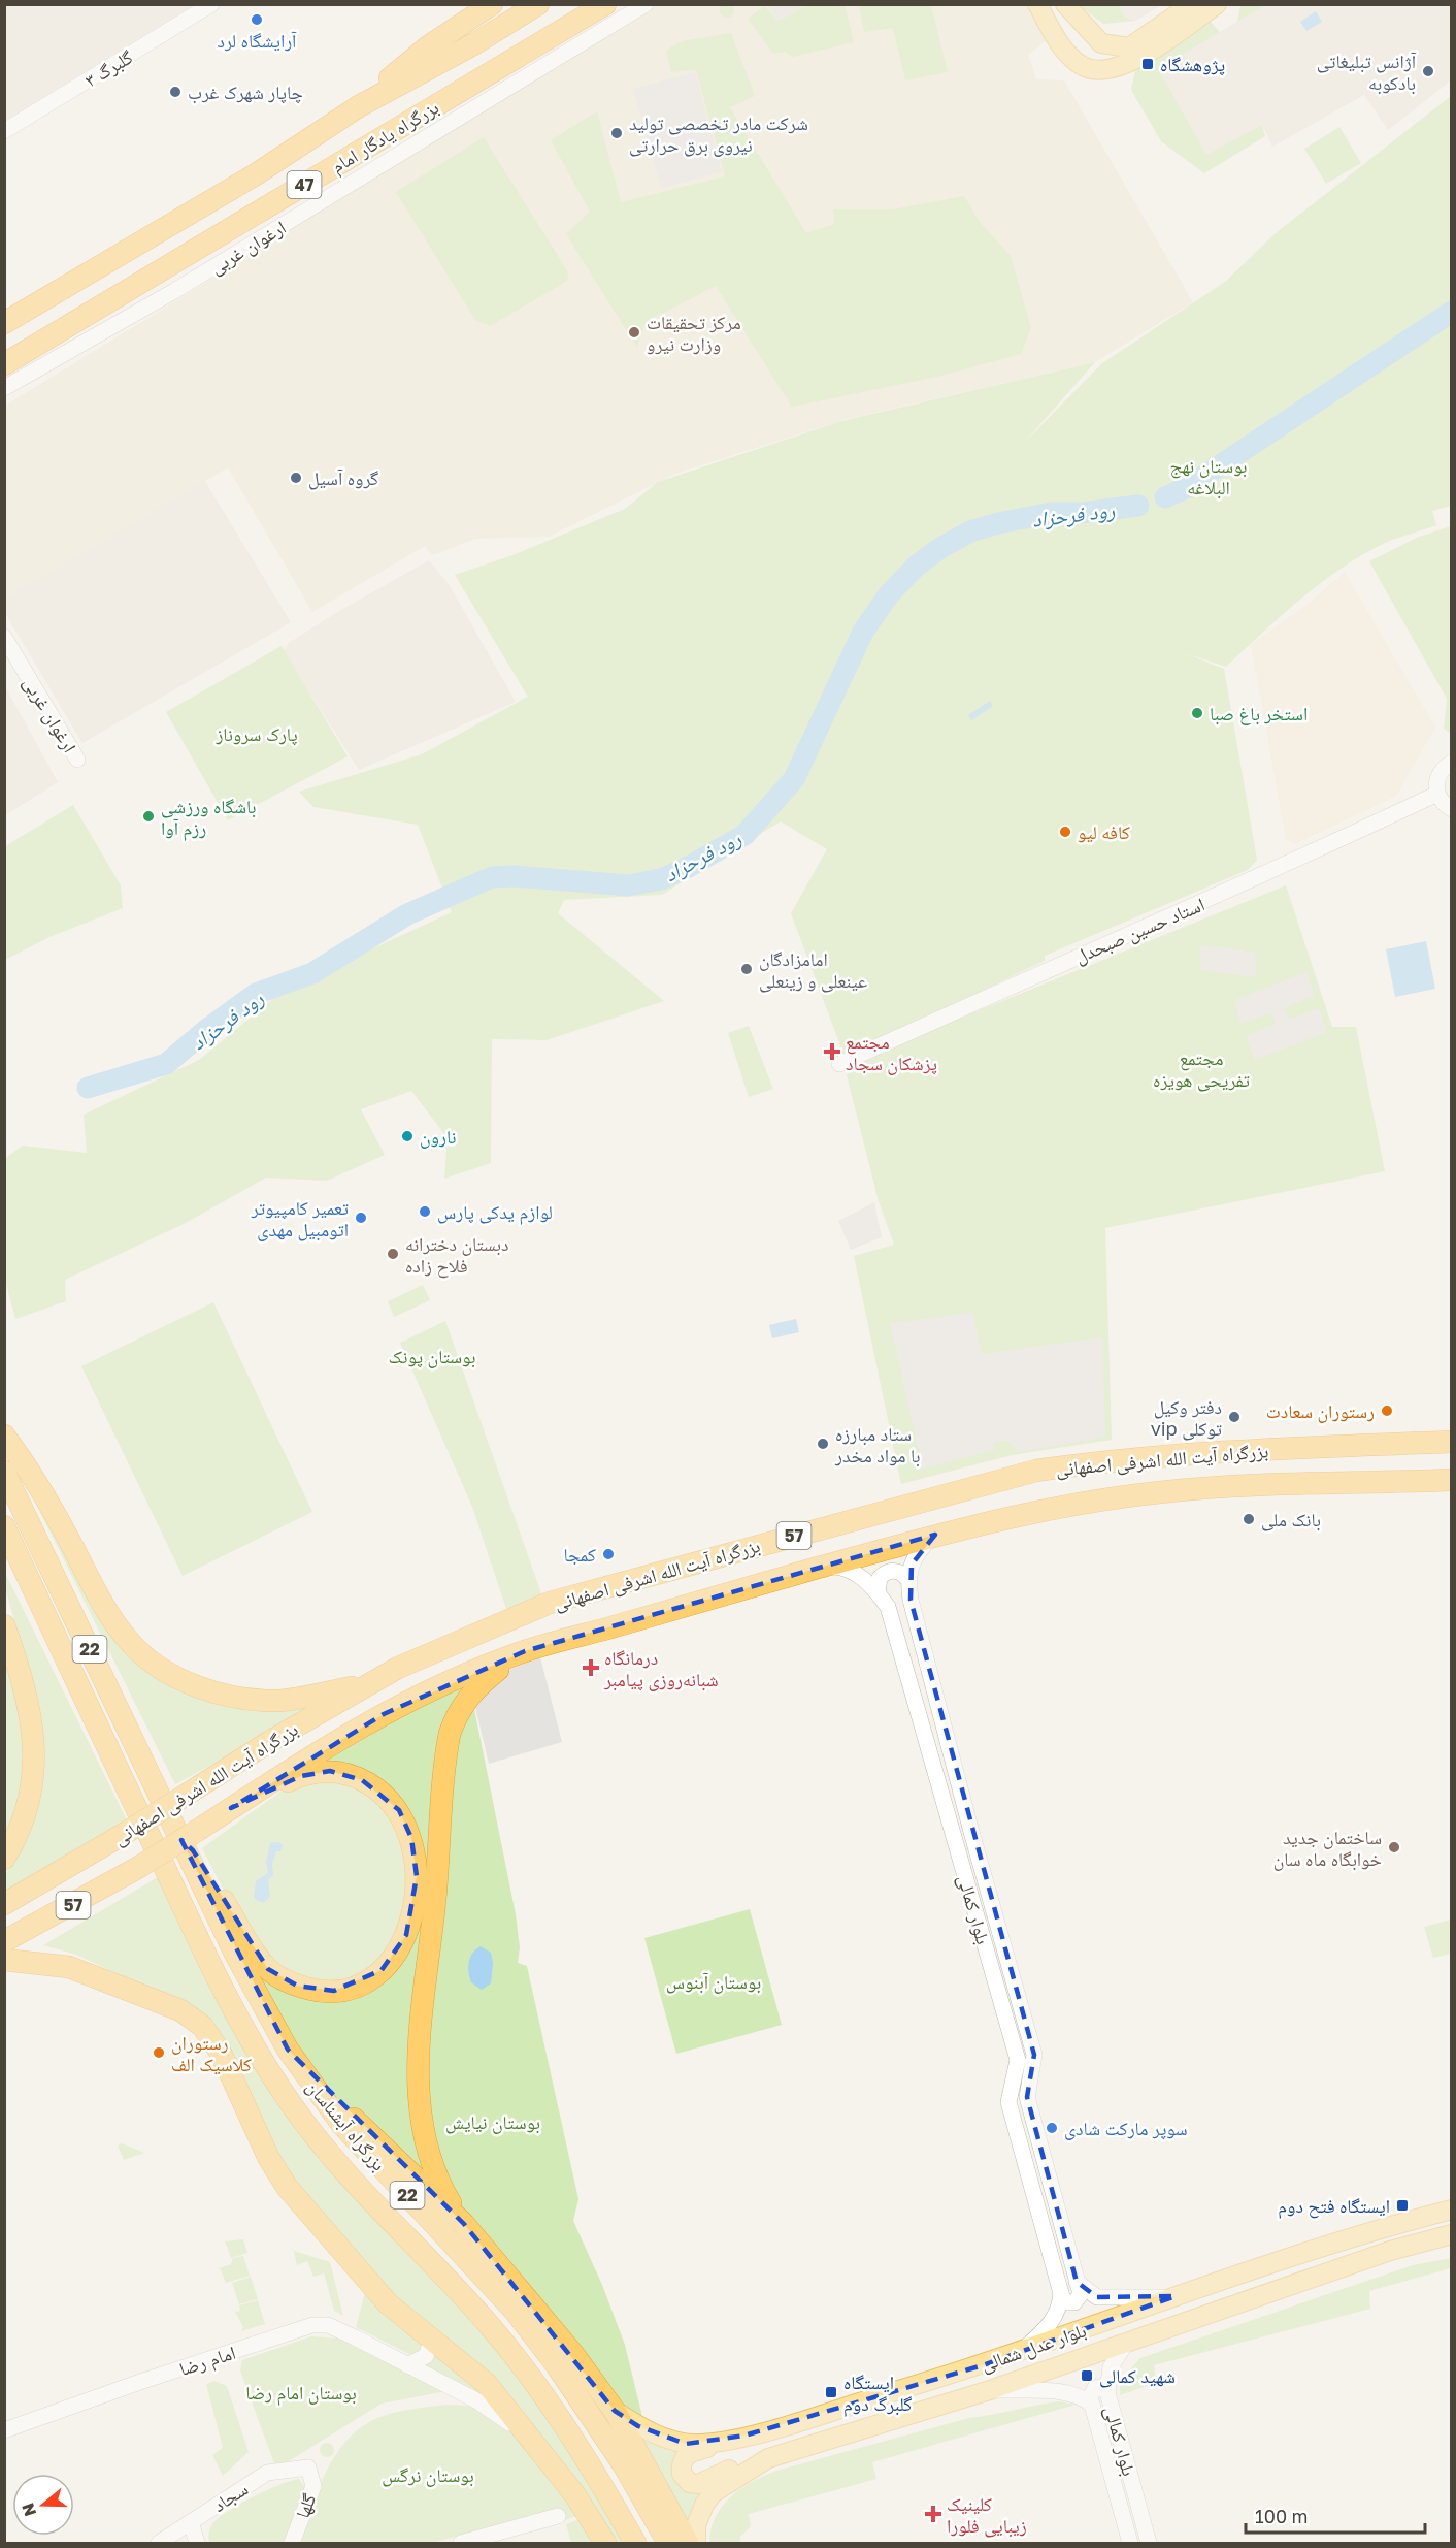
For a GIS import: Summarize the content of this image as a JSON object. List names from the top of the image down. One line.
{"streets":{"highway":["بزرگراه یادگار امام","47","بزرگراه آیت الله اشرفی اصفهانی","57","22","بزرگراه آبشناسان"],"main road":["بلوار عدل شمالی"],"street":["گلبرگ ۳","ارغوان غربی","استاد حسین صبحدل","بلوار کمالی","امام رضا","سجاد","گلها"]},"crossings":[["بزرگراه آیت الله اشرفی اصفهانی","بلوار کمالی"],["22","بزرگراه آبشناسان"],["بلوار کمالی","بلوار عدل شمالی"],["سجاد","گلها"]],"water":["رود فرحزاد"],"parks":["بوستان نهج البلاغه","پارک سروناز","مجتمع تفریحی هویزه","بوستان پونک","بوستان آبنوس","بوستان نیایش","بوستان امام رضا","بوستان نرگس"],"places":{"other":["آرایشگاه لرد","آژانس تبلیغاتی بادکوبه","چاپار شهرک غرب","شرکت مادر تخصصی تولید نیروی برق حرارتی","مرکز تحقیقات وزارت نیرو","گروه آسیل","استخر باغ صبا","باشگاه ورزشی رزم آوا","کافه لیو","امامزادگان عینعلی و زینعلی","نارون","لوازم یدکی پارس","تعمیر کامپیوتر اتومبیل مهدی","دبستان دخترانه فلاح زاده","رستوران سعادت","دفتر وکیل vip توکلی","ستاد مبارزه با مواد مخدر","بانک ملی","کمجا","ساختمان جدید خوابگاه ماه سان","رستوران کلاسیک الف","سوپر مارکت شادی"],"transit":["پژوهشگاه","ایستگاه فتح دوم","شهید کمالی","ایستگاه گلبرگ دوم"],"health":["مجتمع پزشکان سجاد","درمانگاه شبانه‌روزی پیامبر","کلینیک زیبایی فلورا"]},"scale_bar":"100 m","north":"left"}
